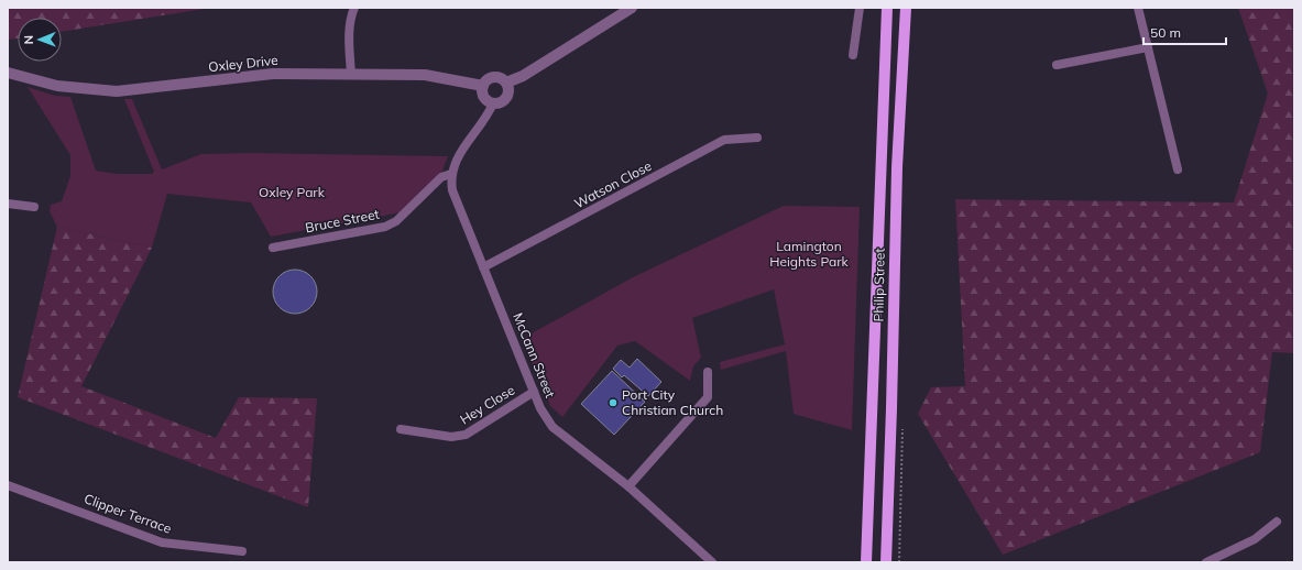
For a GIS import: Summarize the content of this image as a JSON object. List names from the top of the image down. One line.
{"streets":{"main road":["Philip Street"],"street":["Oxley Drive","Watson Close","Bruce Street","McCann Street","Hey Close","Clipper Terrace"]},"crossings":[["Watson Close","McCann Street"],["Bruce Street","McCann Street"],["McCann Street","Hey Close"]],"parks":["Oxley Park","Lamington Heights Park"],"places":["Port City Christian Church"],"scale_bar":"50 m","north":"left"}
